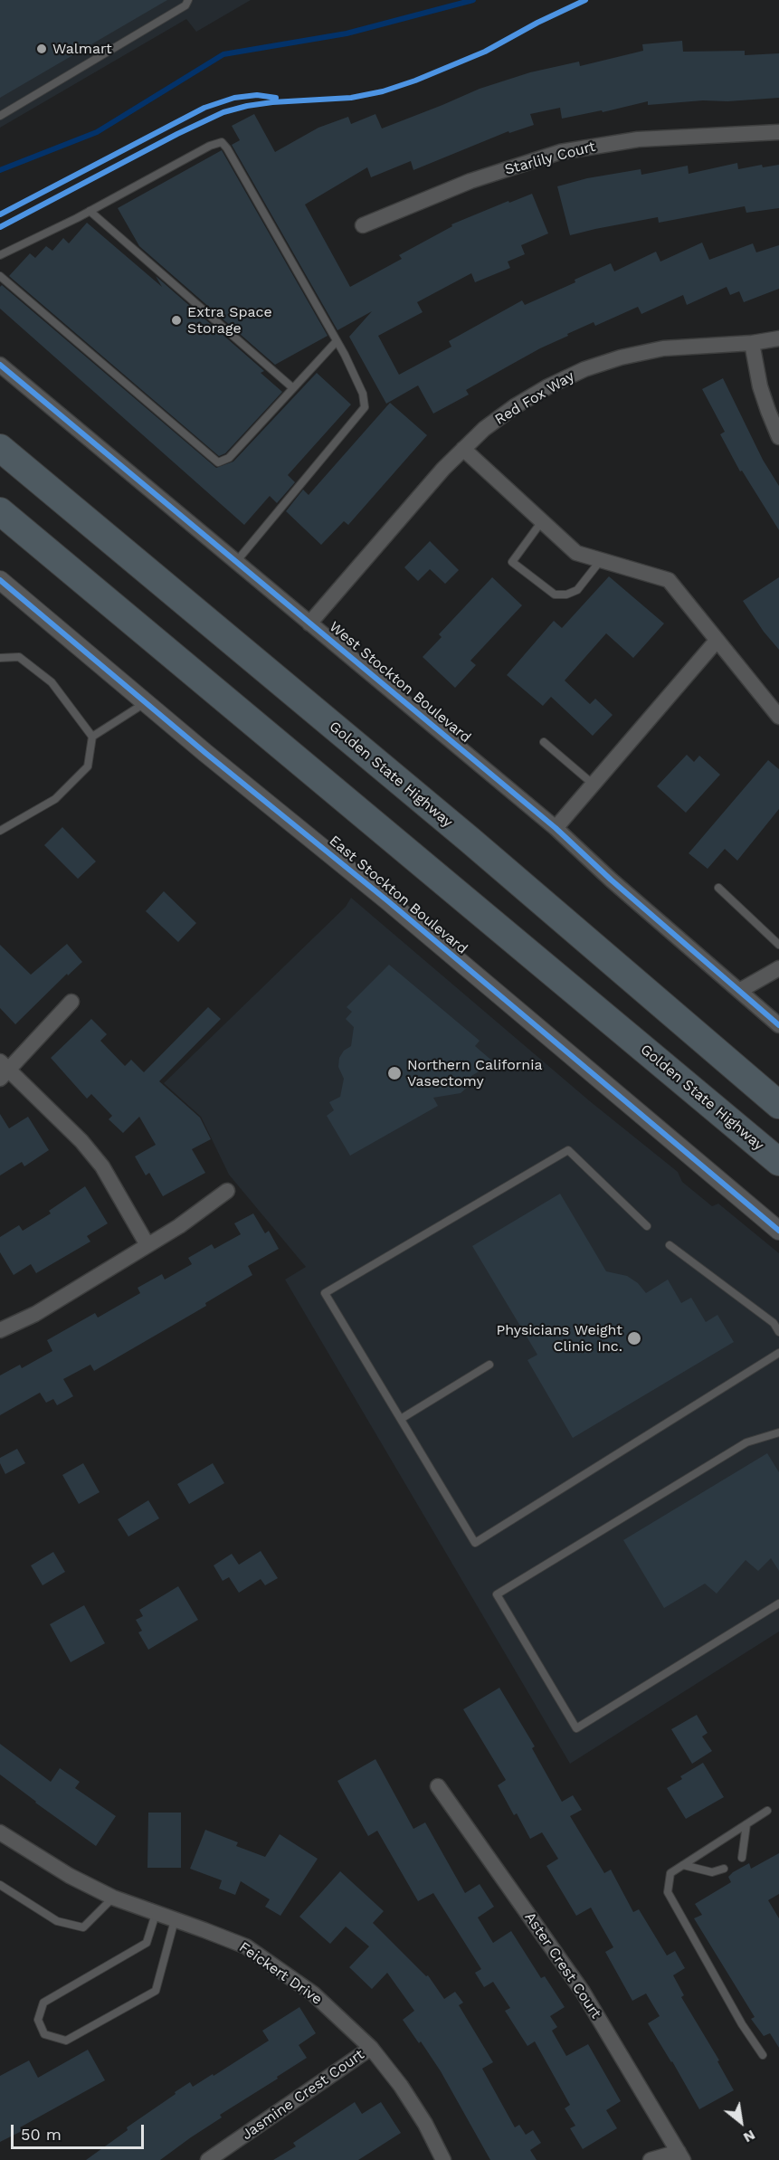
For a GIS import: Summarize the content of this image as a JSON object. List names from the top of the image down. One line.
{"streets":{"highway":["Golden State Highway"],"street":["Starlily Court","Red Fox Way","West Stockton Boulevard","East Stockton Boulevard","Aster Crest Court","Feickert Drive","Jasmine Crest Court"]},"crossings":[["Red Fox Way","West Stockton Boulevard"],["Feickert Drive","Jasmine Crest Court"]],"places":["Walmart","Extra Space Storage","Northern California Vasectomy","Physicians Weight Clinic Inc."],"scale_bar":"50 m","north":"bottom right"}
